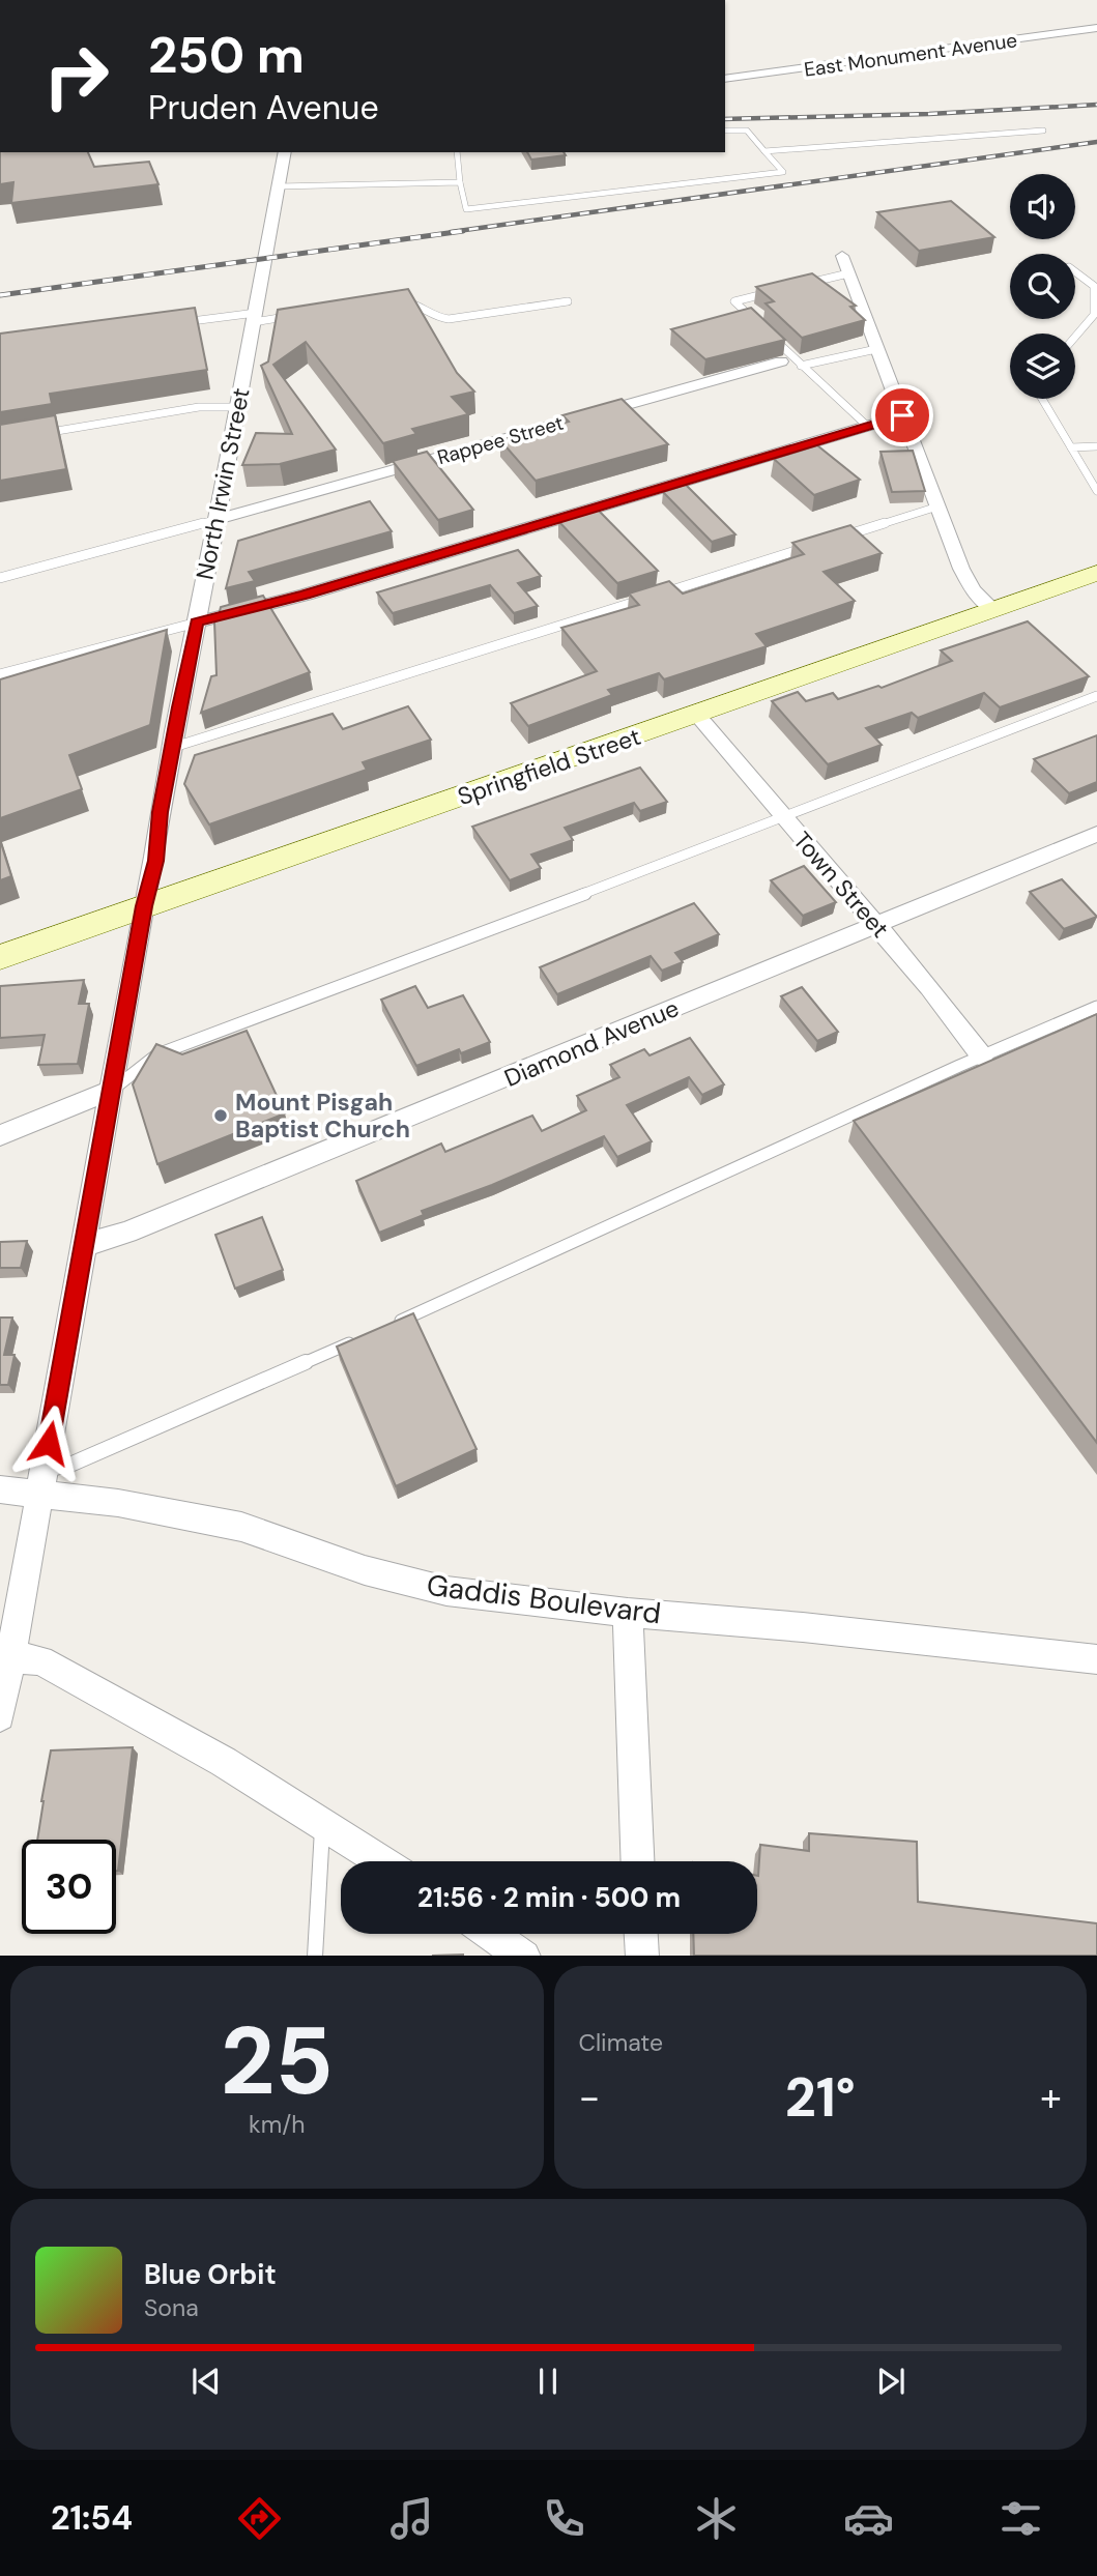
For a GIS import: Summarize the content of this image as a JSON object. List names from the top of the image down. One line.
{"streets":{"main road":["Springfield Street"],"street":["East Monument Avenue","Rappee Street","North Irwin Street","Town Street","Diamond Avenue","Gaddis Boulevard"]},"crossings":[["Rappee Street","North Irwin Street"],["North Irwin Street","Springfield Street"],["North Irwin Street","Diamond Avenue"],["North Irwin Street","Gaddis Boulevard"],["Springfield Street","Town Street"],["Town Street","Diamond Avenue"]],"places":["Mount Pisgah Baptist Church"],"page":{"turn":["250 m","Pruden Avenue"],"limit":"30","trip":"21:56 · 2 min · 500 m","tile":[["25","km/h"],"Climate"],"heat":["−","21°","+"],"song":["Blue Orbit","Sona"],"tabs":"21:54"}}
